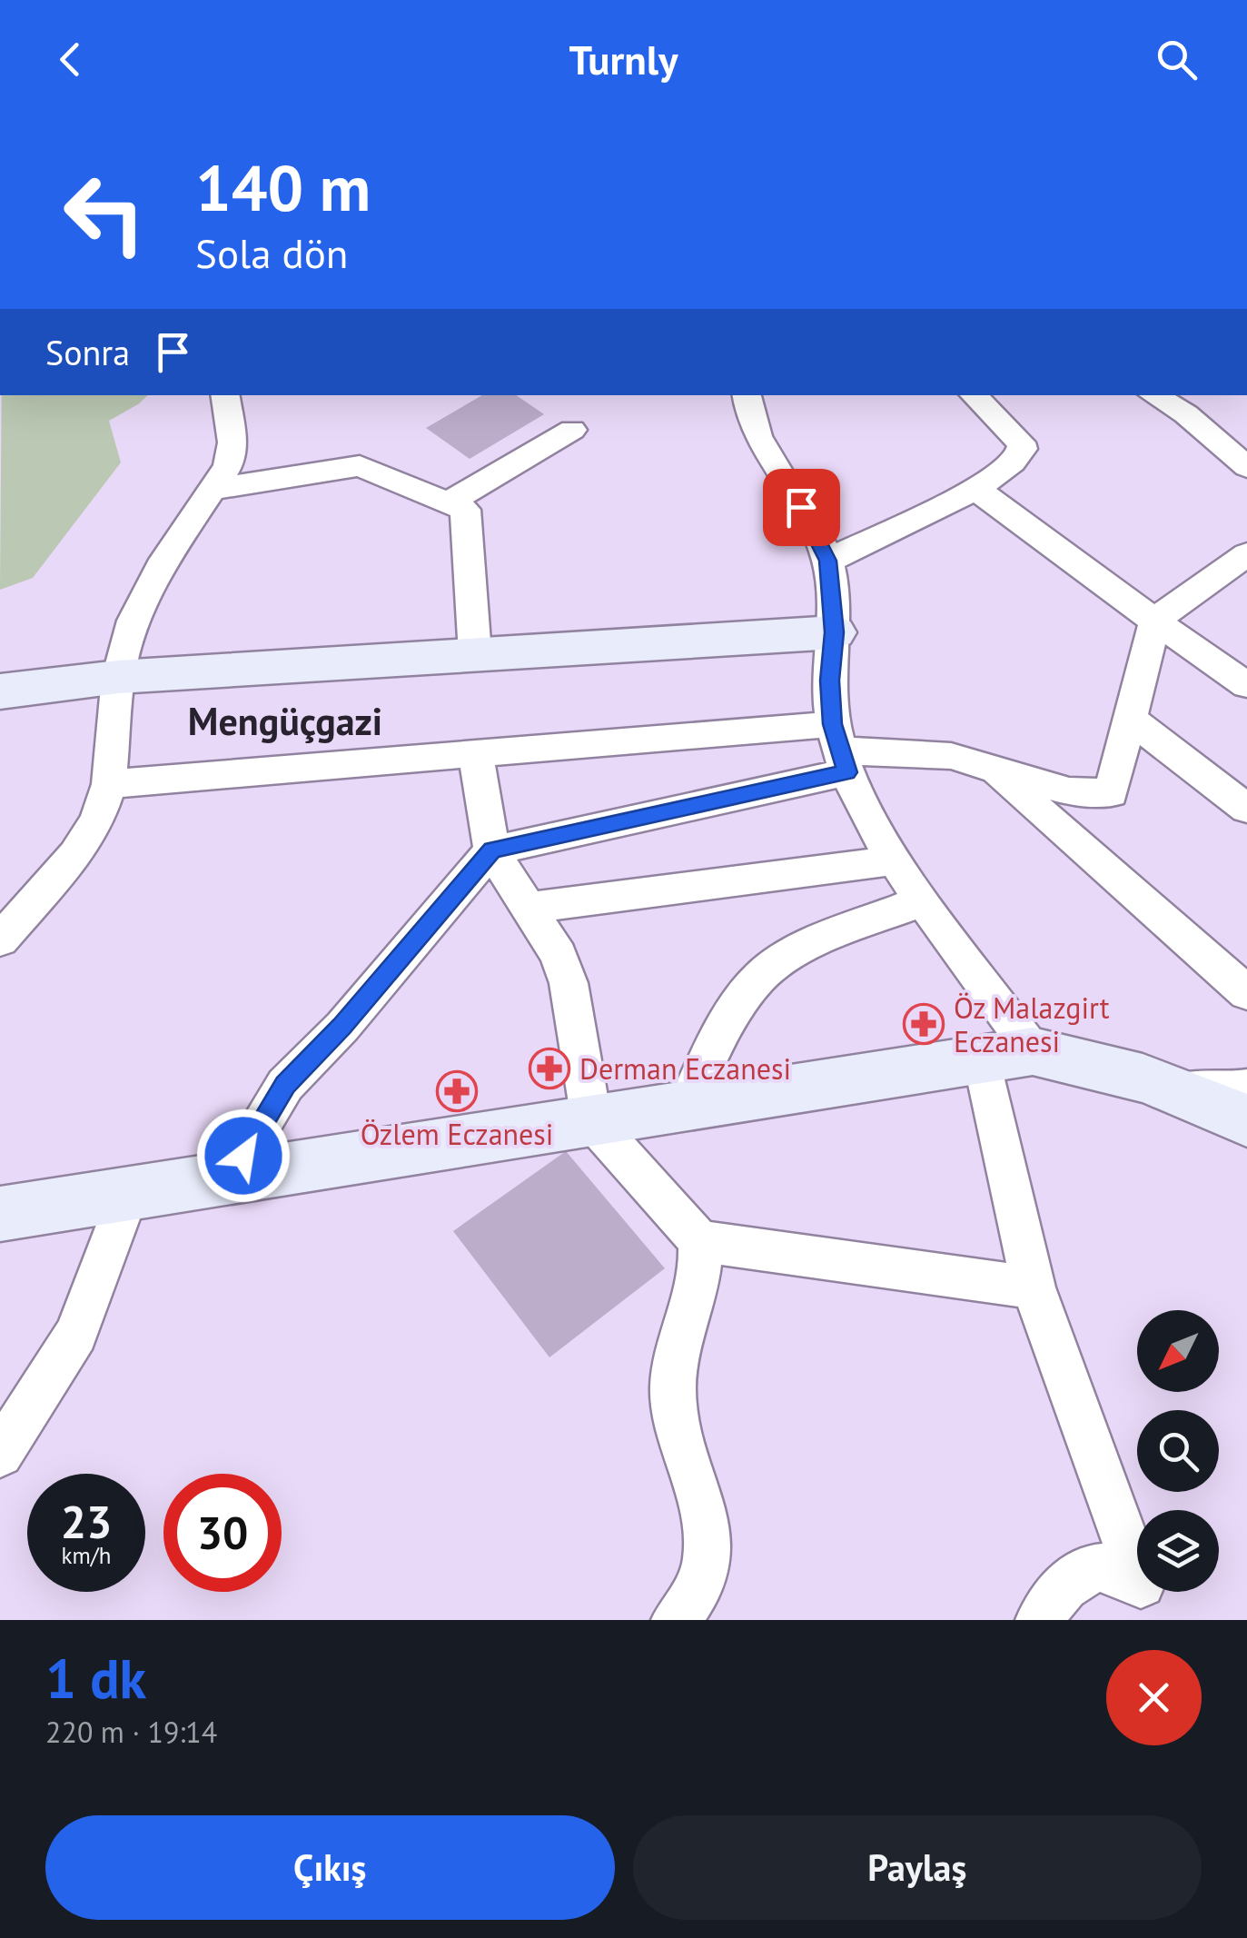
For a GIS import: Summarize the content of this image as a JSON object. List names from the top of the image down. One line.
{"districts":["Mengüçgazi"],"places":{"pharmacy":["Öz Malazgirt Eczanesi","Derman Eczanesi","Özlem Eczanesi"]},"north":"bottom left","page":{"header":"Turnly","turn":["140 m","Sola dön"],"then":"Sonra","speed":"23 km/h","limit":"30","heading":["1 dk","220 m · 19:14"],"buttons":["Çıkış","Paylaş"]}}
